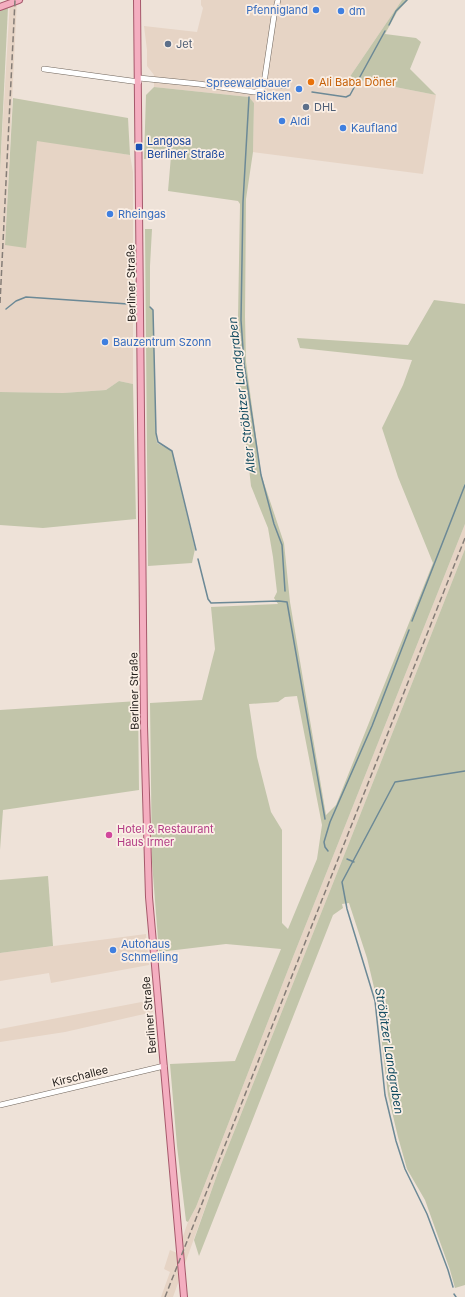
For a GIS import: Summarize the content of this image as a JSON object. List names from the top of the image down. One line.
{"streets":{"main road":["Berliner Straße"],"street":["Kirschallee"]},"crossings":[["Berliner Straße","Kirschallee"]],"water":["Alter Ströbitzer Landgraben","Ströbitzer Landgraben"],"places":{"other":["Pfennigland","dm","Jet","Ali Baba Döner","Spreewaldbauer Ricken","DHL","Aldi","Kaufland","Rheingas","Bauzentrum Szonn","Hotel & Restaurant Haus Irmer","Autohaus Schmelling"],"transit":["Langosa Berliner Straße"]}}
